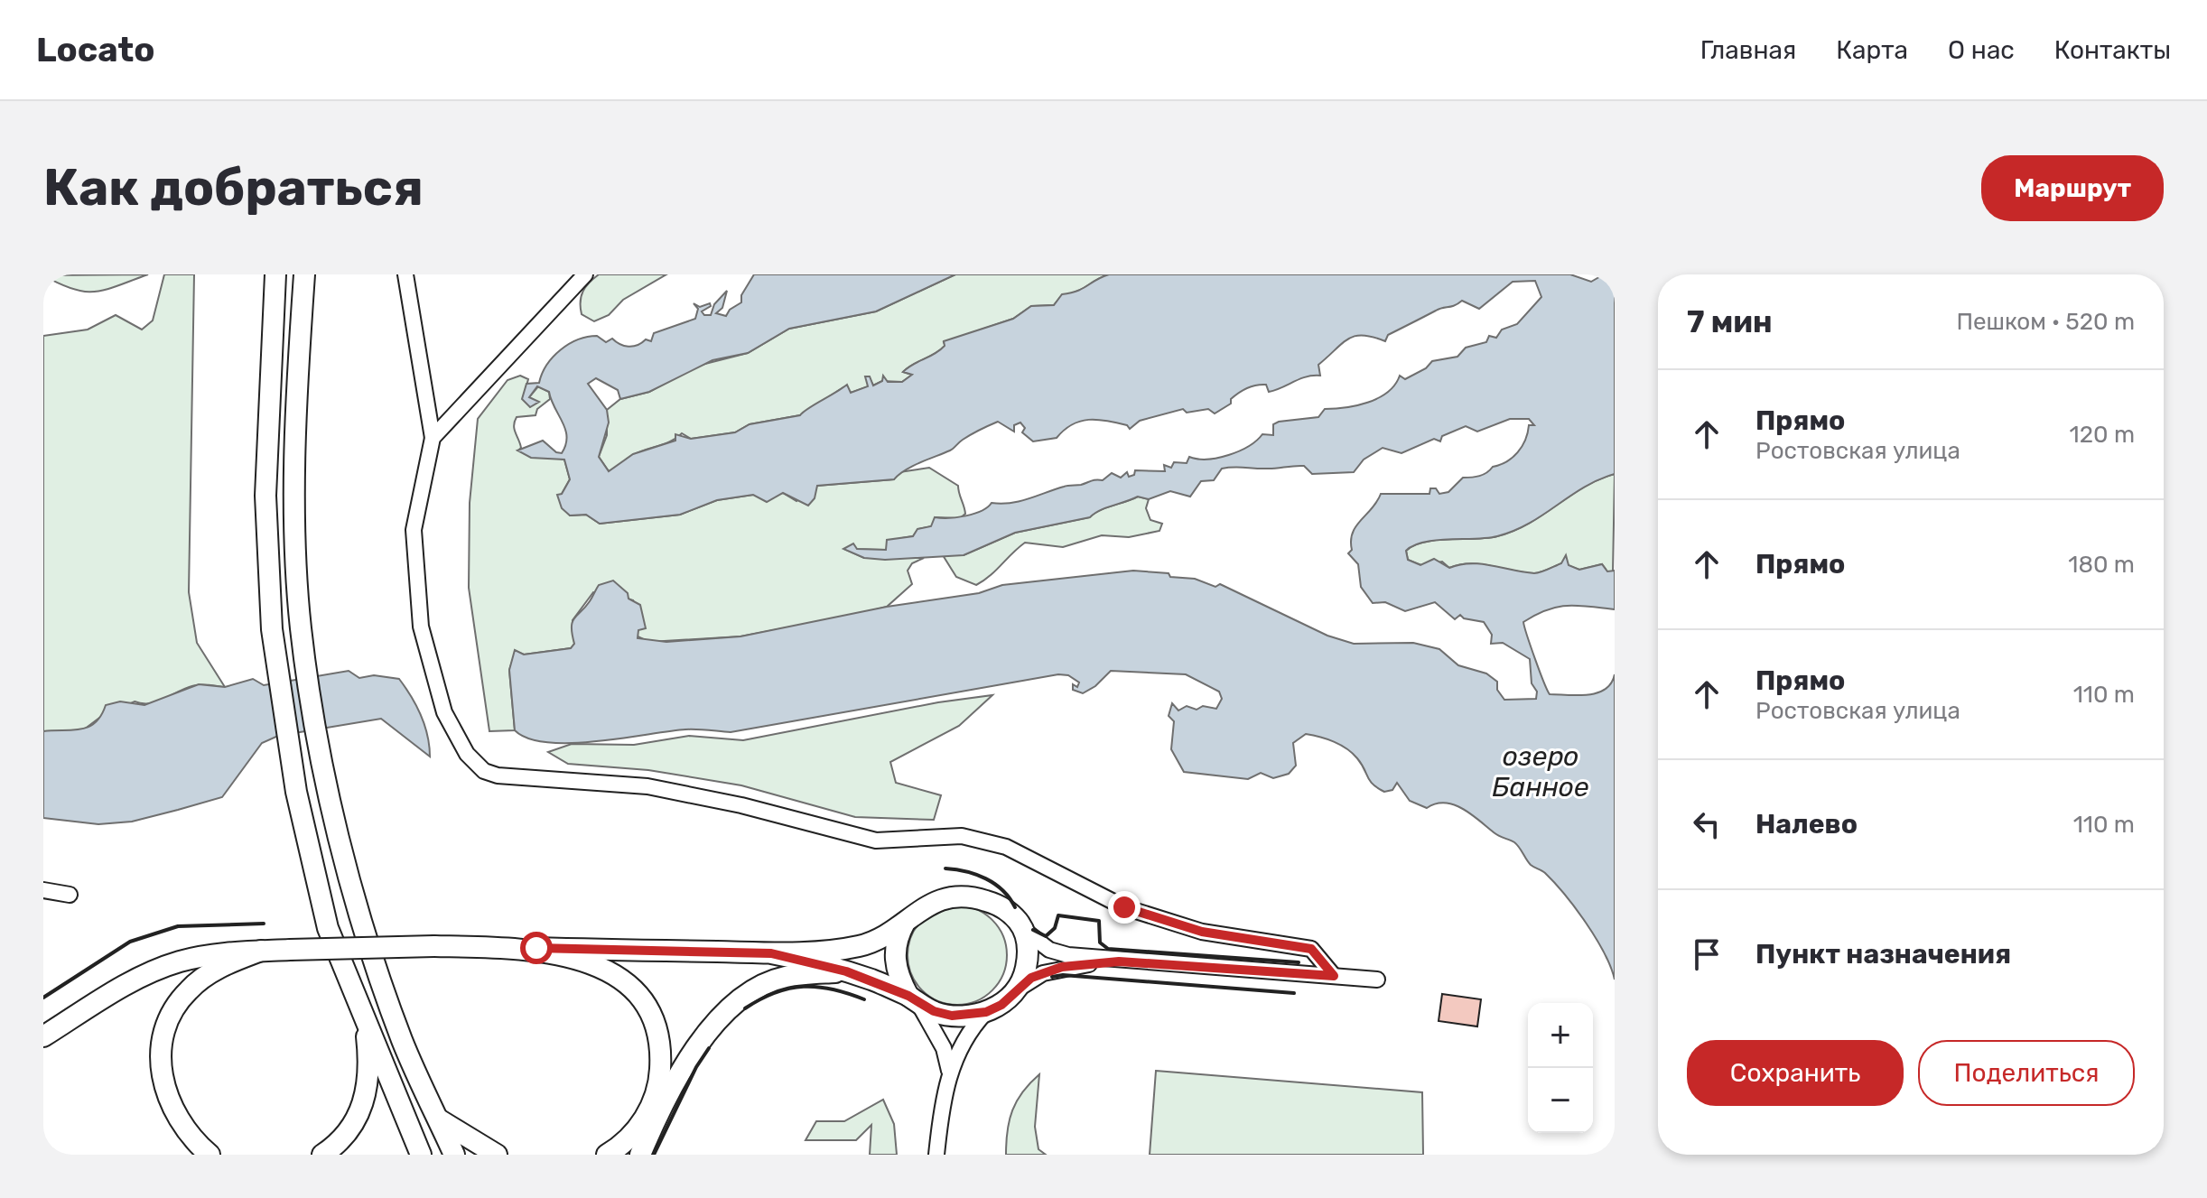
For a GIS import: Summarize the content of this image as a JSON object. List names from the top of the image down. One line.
{"water":["озеро Банное"],"page":{"header":"Locato","nav":["Главная","Карта","О нас","Контакты"],"buttons":["Маршрут",["Сохранить","Поделиться"]],"title":"Как добраться","heading":["7 мин","Пешком · 520 m"],"list":[["Прямо","Ростовская улица","120 m"],["Прямо","180 m"],["Прямо","Ростовская улица","110 m"],["Налево","110 m"],"Пункт назначения"],"map_buttons":["+","−"]}}
